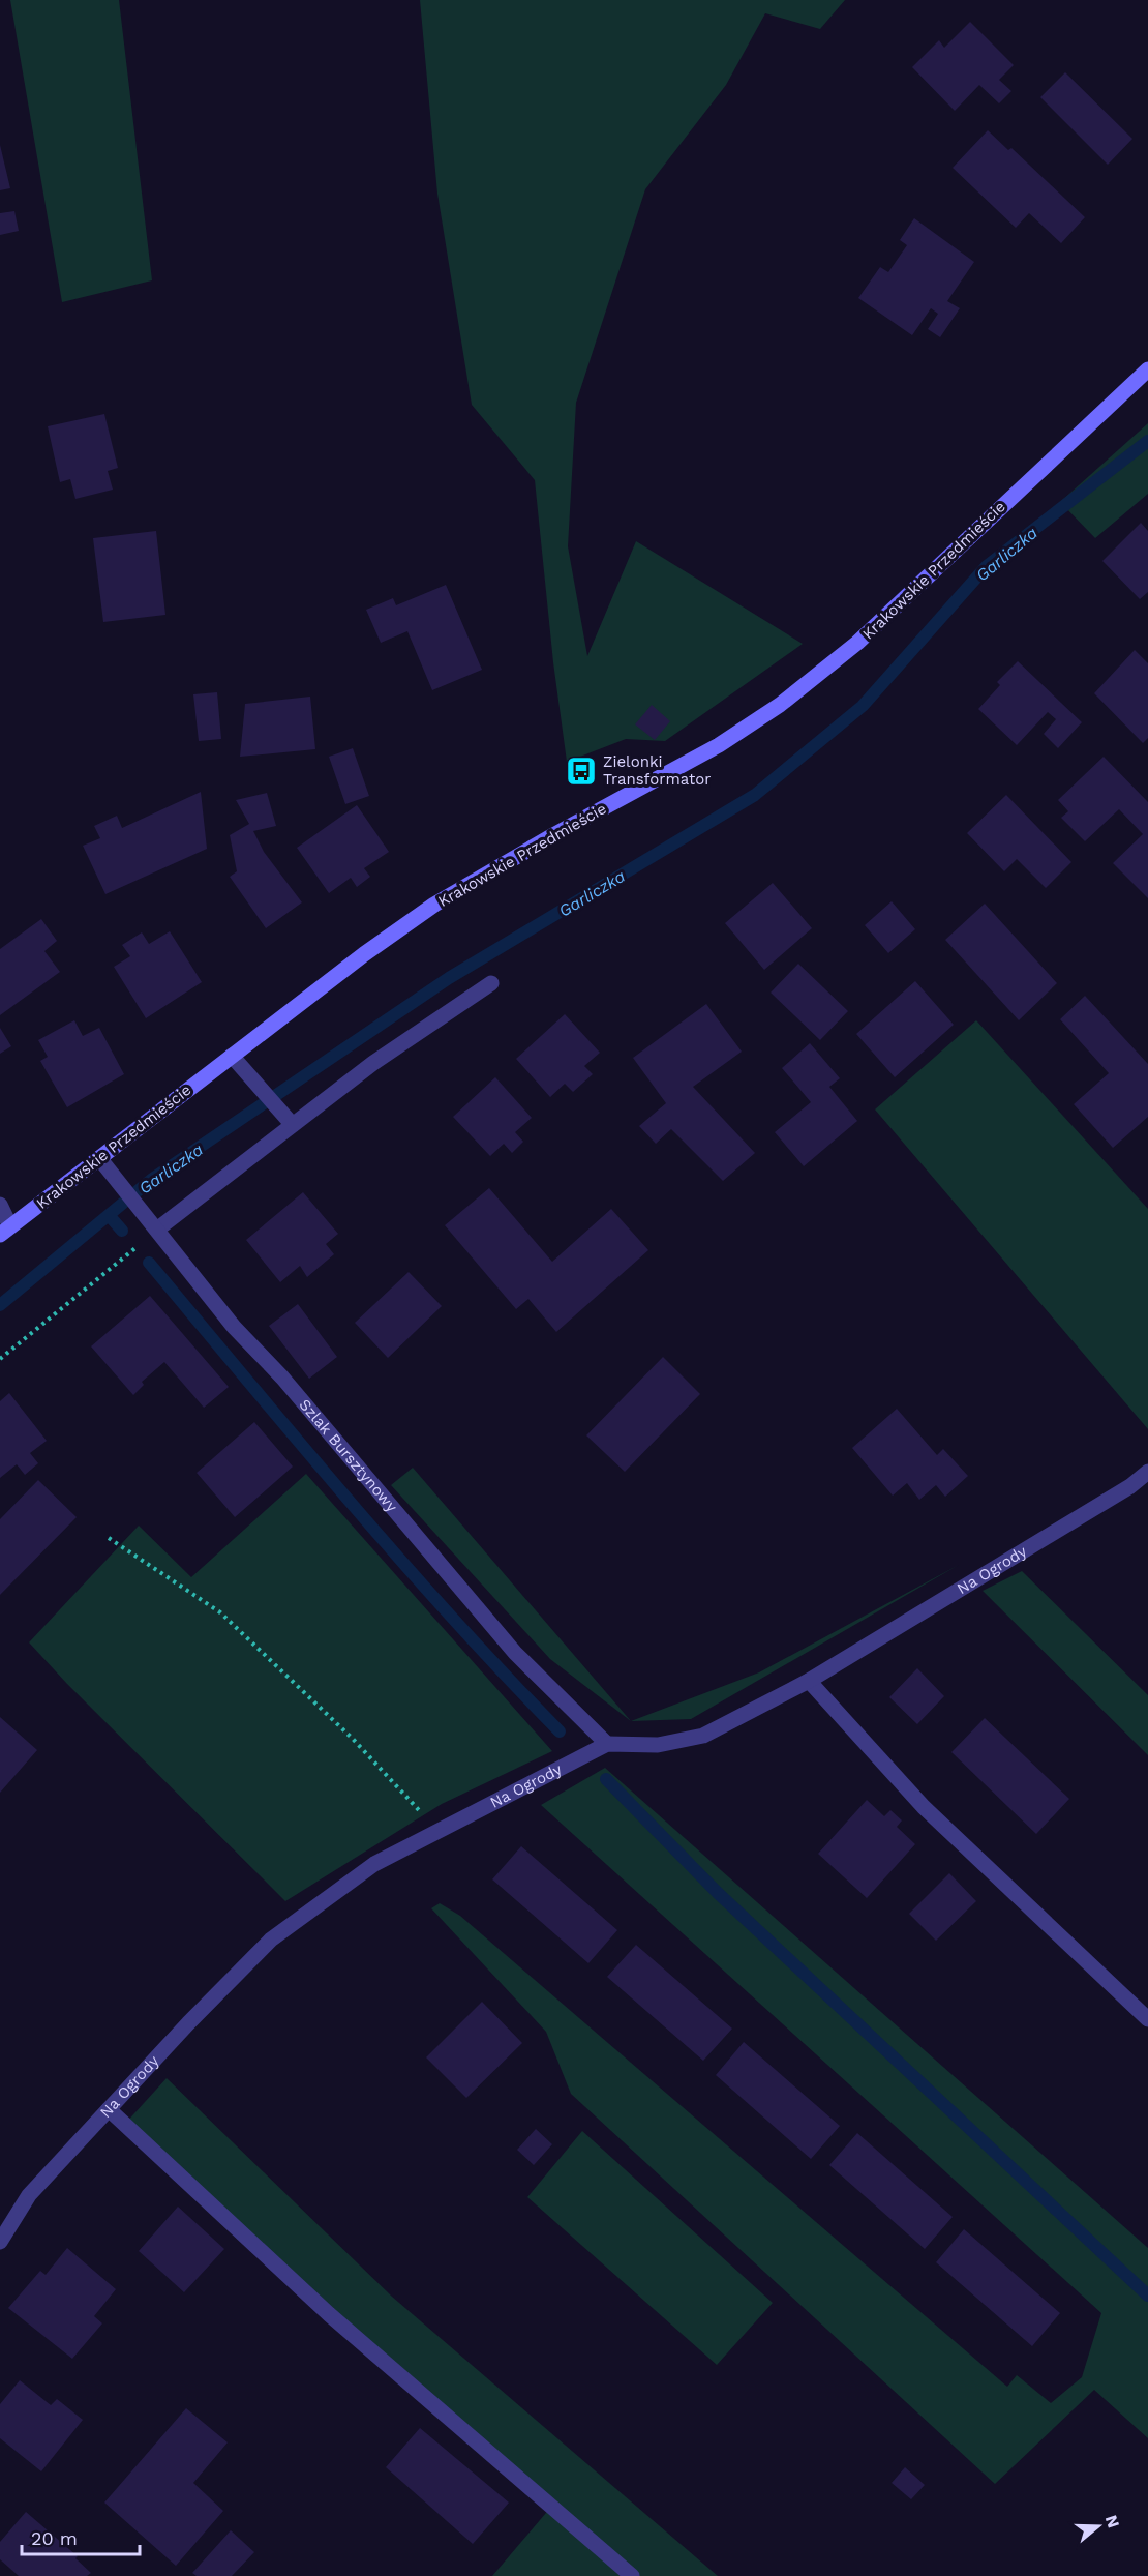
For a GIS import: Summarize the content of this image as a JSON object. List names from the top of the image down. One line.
{"streets":{"main road":["Krakowskie Przedmieście"],"street":["Szlak Bursztynowy","Na Ogrody"]},"crossings":[["Krakowskie Przedmieście","Szlak Bursztynowy"],["Szlak Bursztynowy","Na Ogrody"]],"water":["Garliczka"],"places":{"bus stop":["Zielonki Transformator"]},"scale_bar":"20 m","north":"right"}
